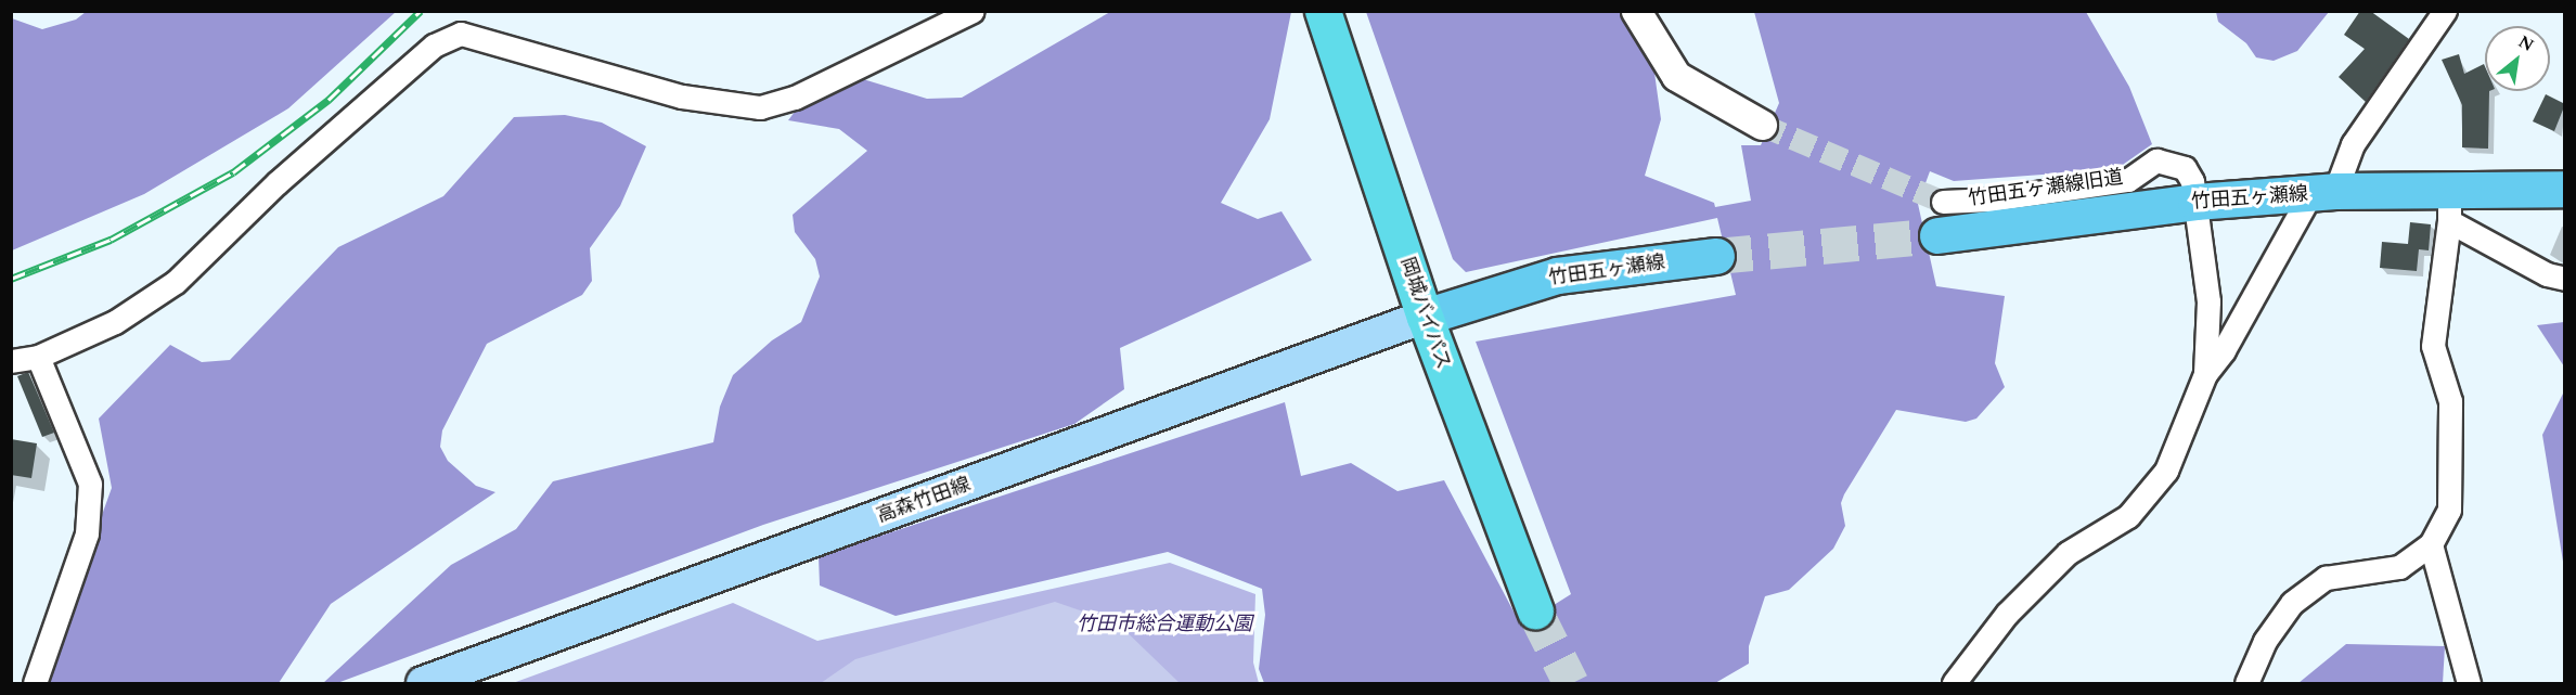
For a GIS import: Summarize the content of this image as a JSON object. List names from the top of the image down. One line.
{"streets":{"highway":["岡城バイパス"],"main road":["竹田五ヶ瀬線","高森竹田線"],"street":["竹田五ヶ瀬線旧道"]},"crossings":[["竹田五ヶ瀬線旧道","竹田五ヶ瀬線"],["竹田五ヶ瀬線","岡城バイパス"],["竹田五ヶ瀬線","高森竹田線"],["岡城バイパス","高森竹田線"]],"parks":["竹田市総合運動公園"],"north":"top right"}
